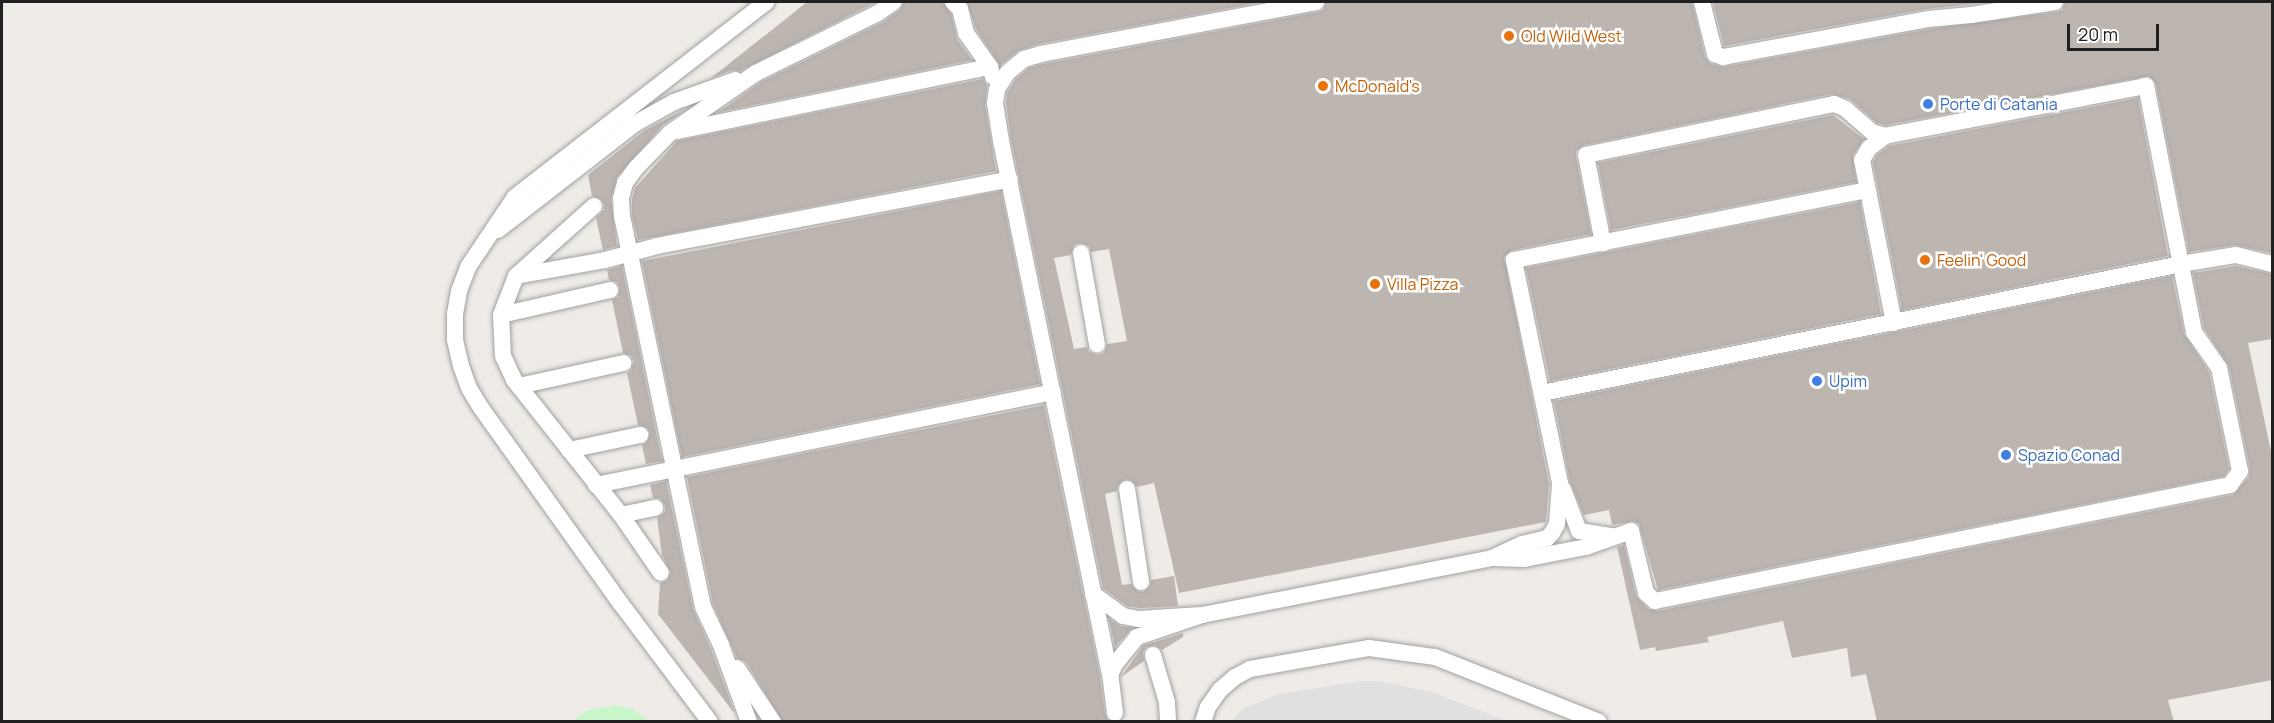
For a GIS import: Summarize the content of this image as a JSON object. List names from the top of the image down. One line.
{"places":["Old Wild West","McDonald's","Porte di Catania","Feelin' Good","Villa Pizza","Upim","Spazio Conad"],"scale_bar":"20 m"}
